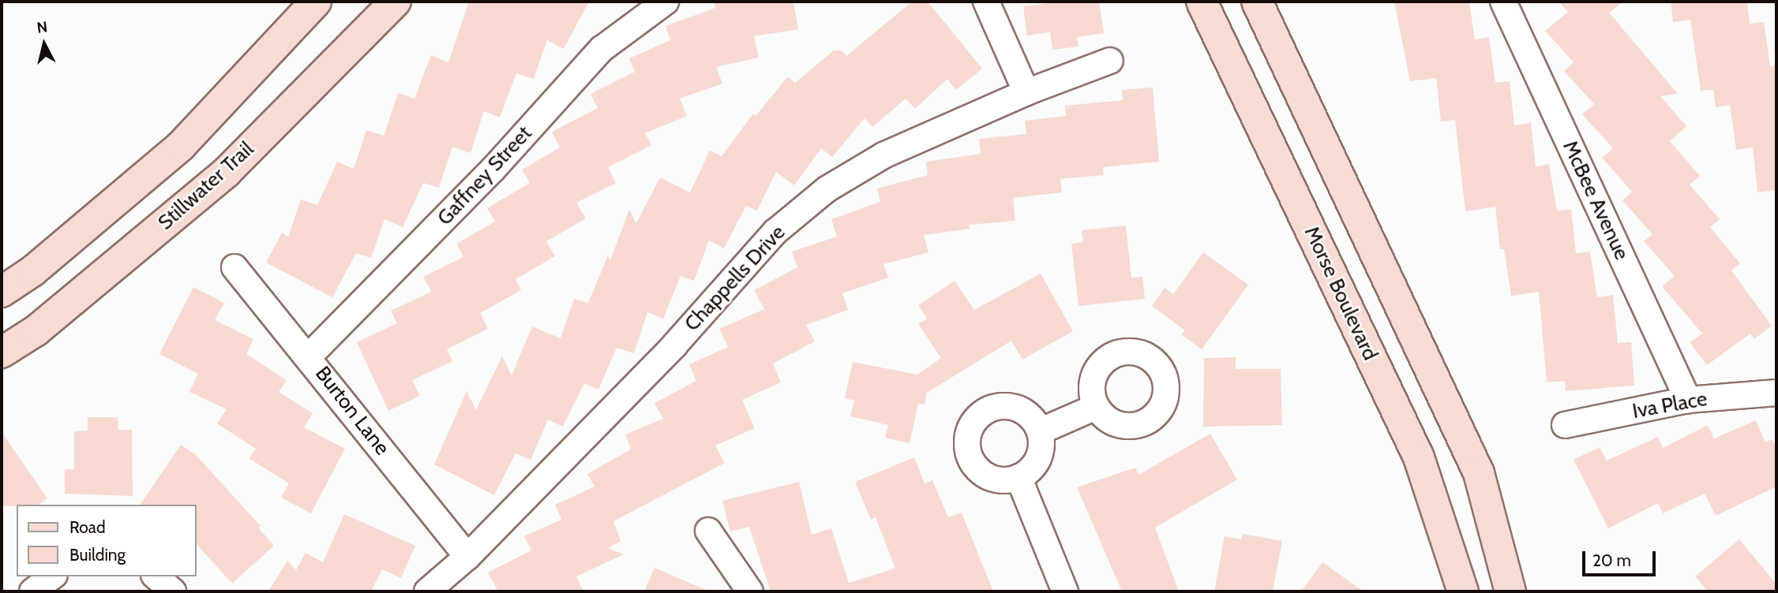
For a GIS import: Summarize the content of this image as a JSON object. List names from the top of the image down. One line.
{"streets":{"main road":["Stillwater Trail","Morse Boulevard"],"street":["Gaffney Street","McBee Avenue","Chappells Drive","Iva Place","Burton Lane"]},"crossings":[["Gaffney Street","Burton Lane"],["McBee Avenue","Iva Place"],["Chappells Drive","Burton Lane"]],"legend":["Road","Building"],"scale_bar":"20 m","north":"top"}
